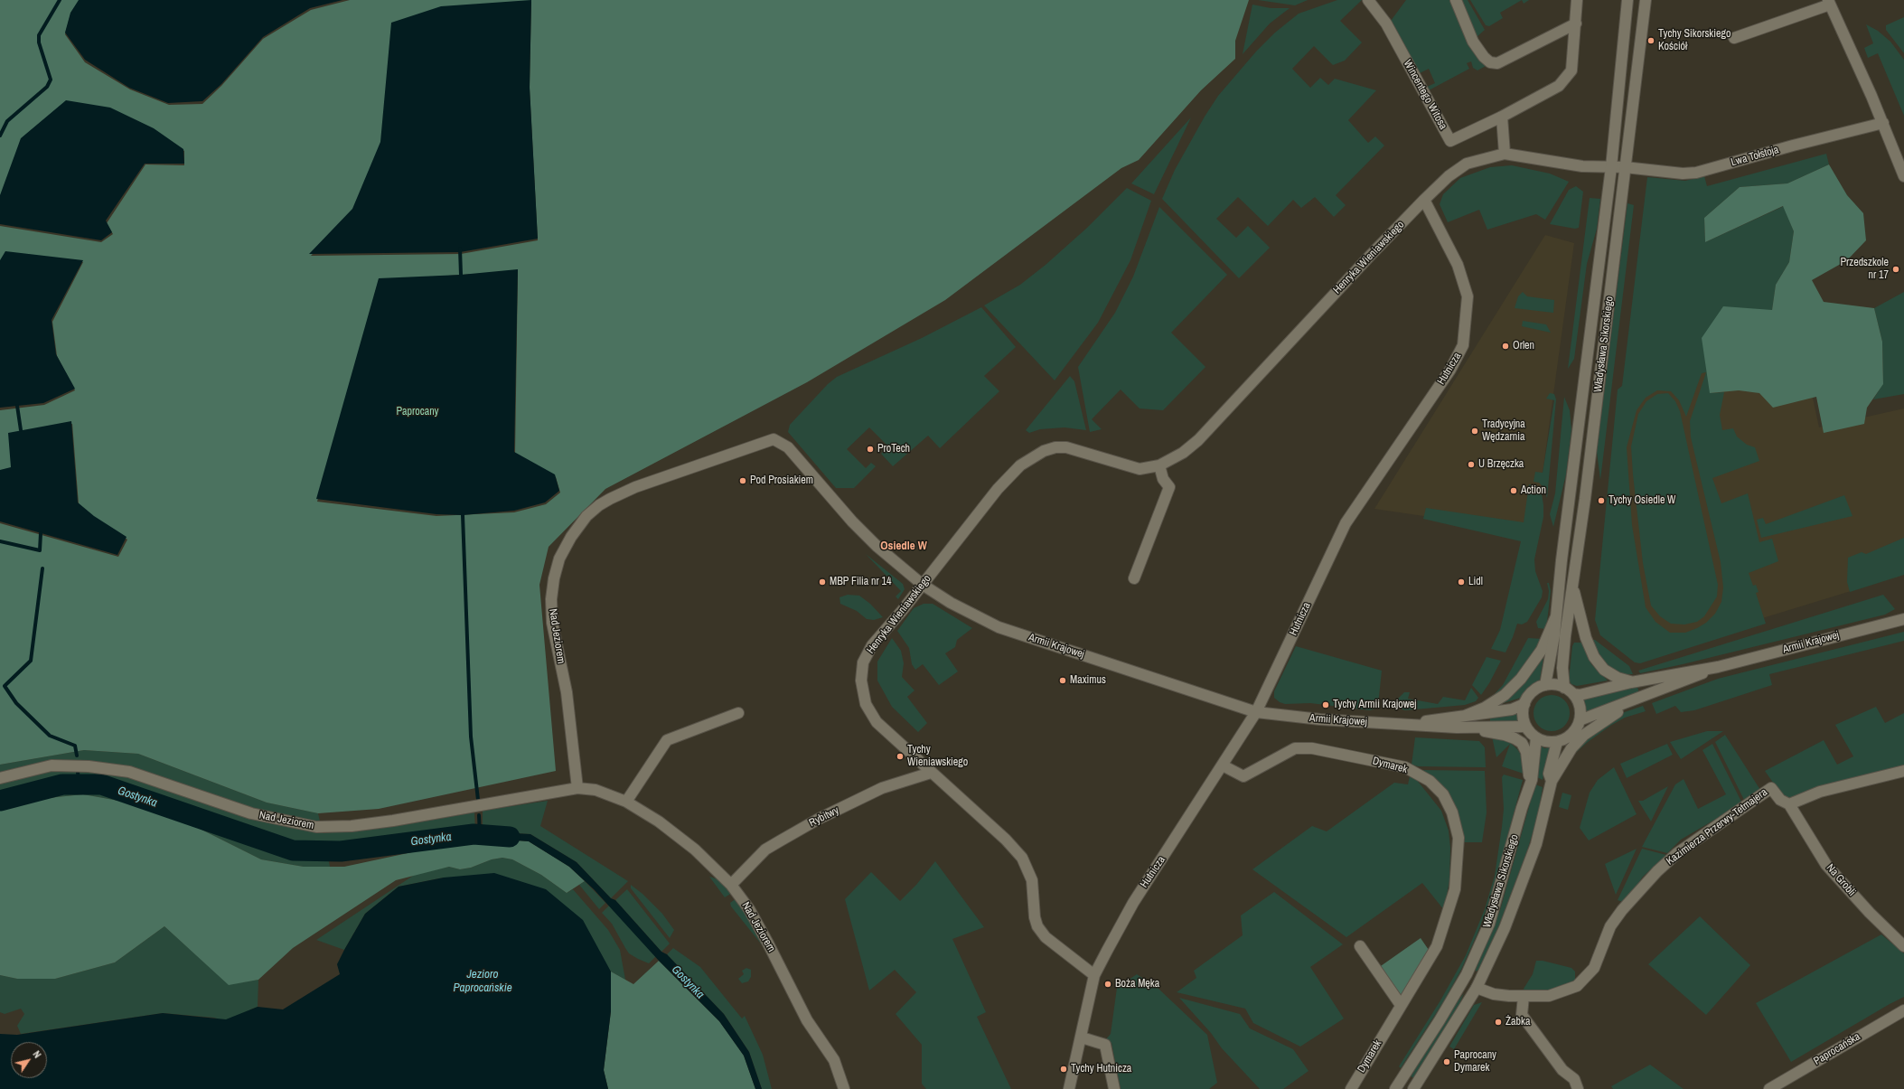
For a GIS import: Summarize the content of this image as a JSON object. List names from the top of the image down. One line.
{"streets":{"street":["Wincentego Witosa","Lwa Tołstoja","Henryka Wieniawskiego","Władysława Sikorskiego","Hutnicza","Nad Jeziorem","Armii Krajowej","Dymarek","Rybitwy","Kazimierza Przerwy-Tetmajera","Na Grobli","Paprocańska"]},"crossings":[["Lwa Tołstoja","Henryka Wieniawskiego"],["Lwa Tołstoja","Władysława Sikorskiego"],["Henryka Wieniawskiego","Władysława Sikorskiego"],["Henryka Wieniawskiego","Hutnicza"],["Henryka Wieniawskiego","Armii Krajowej"],["Henryka Wieniawskiego","Rybitwy"],["Władysława Sikorskiego","Armii Krajowej"],["Władysława Sikorskiego","Kazimierza Przerwy-Tetmajera"],["Hutnicza","Armii Krajowej"],["Hutnicza","Dymarek"],["Nad Jeziorem","Armii Krajowej"],["Nad Jeziorem","Rybitwy"],["Kazimierza Przerwy-Tetmajera","Na Grobli"]],"districts":["Osiedle W"],"water":["Gostynka","Jezioro Paprocańskie"],"parks":["Paprocany"],"places":["Tychy Sikorskiego Kościół","Przedszkole nr 17","Orlen","Tradycyjna Wędzarnia","ProTech","U Brzęczka","Pod Prosiakiem","Action","Tychy Osiedle W","MBP Filia nr 14","Lidl","Maximus","Tychy Armii Krajowej","Tychy Wieniawskiego","Boża Męka","Żabka","Paprocany Dymarek","Tychy Hutnicza"],"north":"top right"}
